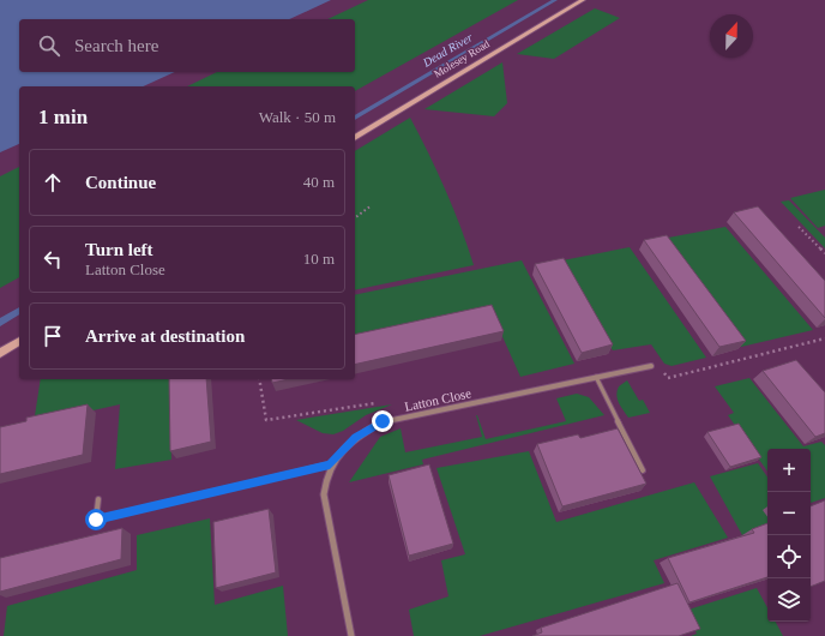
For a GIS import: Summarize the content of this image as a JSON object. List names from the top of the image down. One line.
{"streets":{"street":["Molesey Road","Latton Close"]},"water":["Dead River"],"north":"top","page":{"search":"Search here","heading":["1 min","Walk · 50 m"],"list":[["Continue","40 m"],["Turn left","Latton Close","10 m"],"Arrive at destination"],"map_buttons":["+","−"]}}
